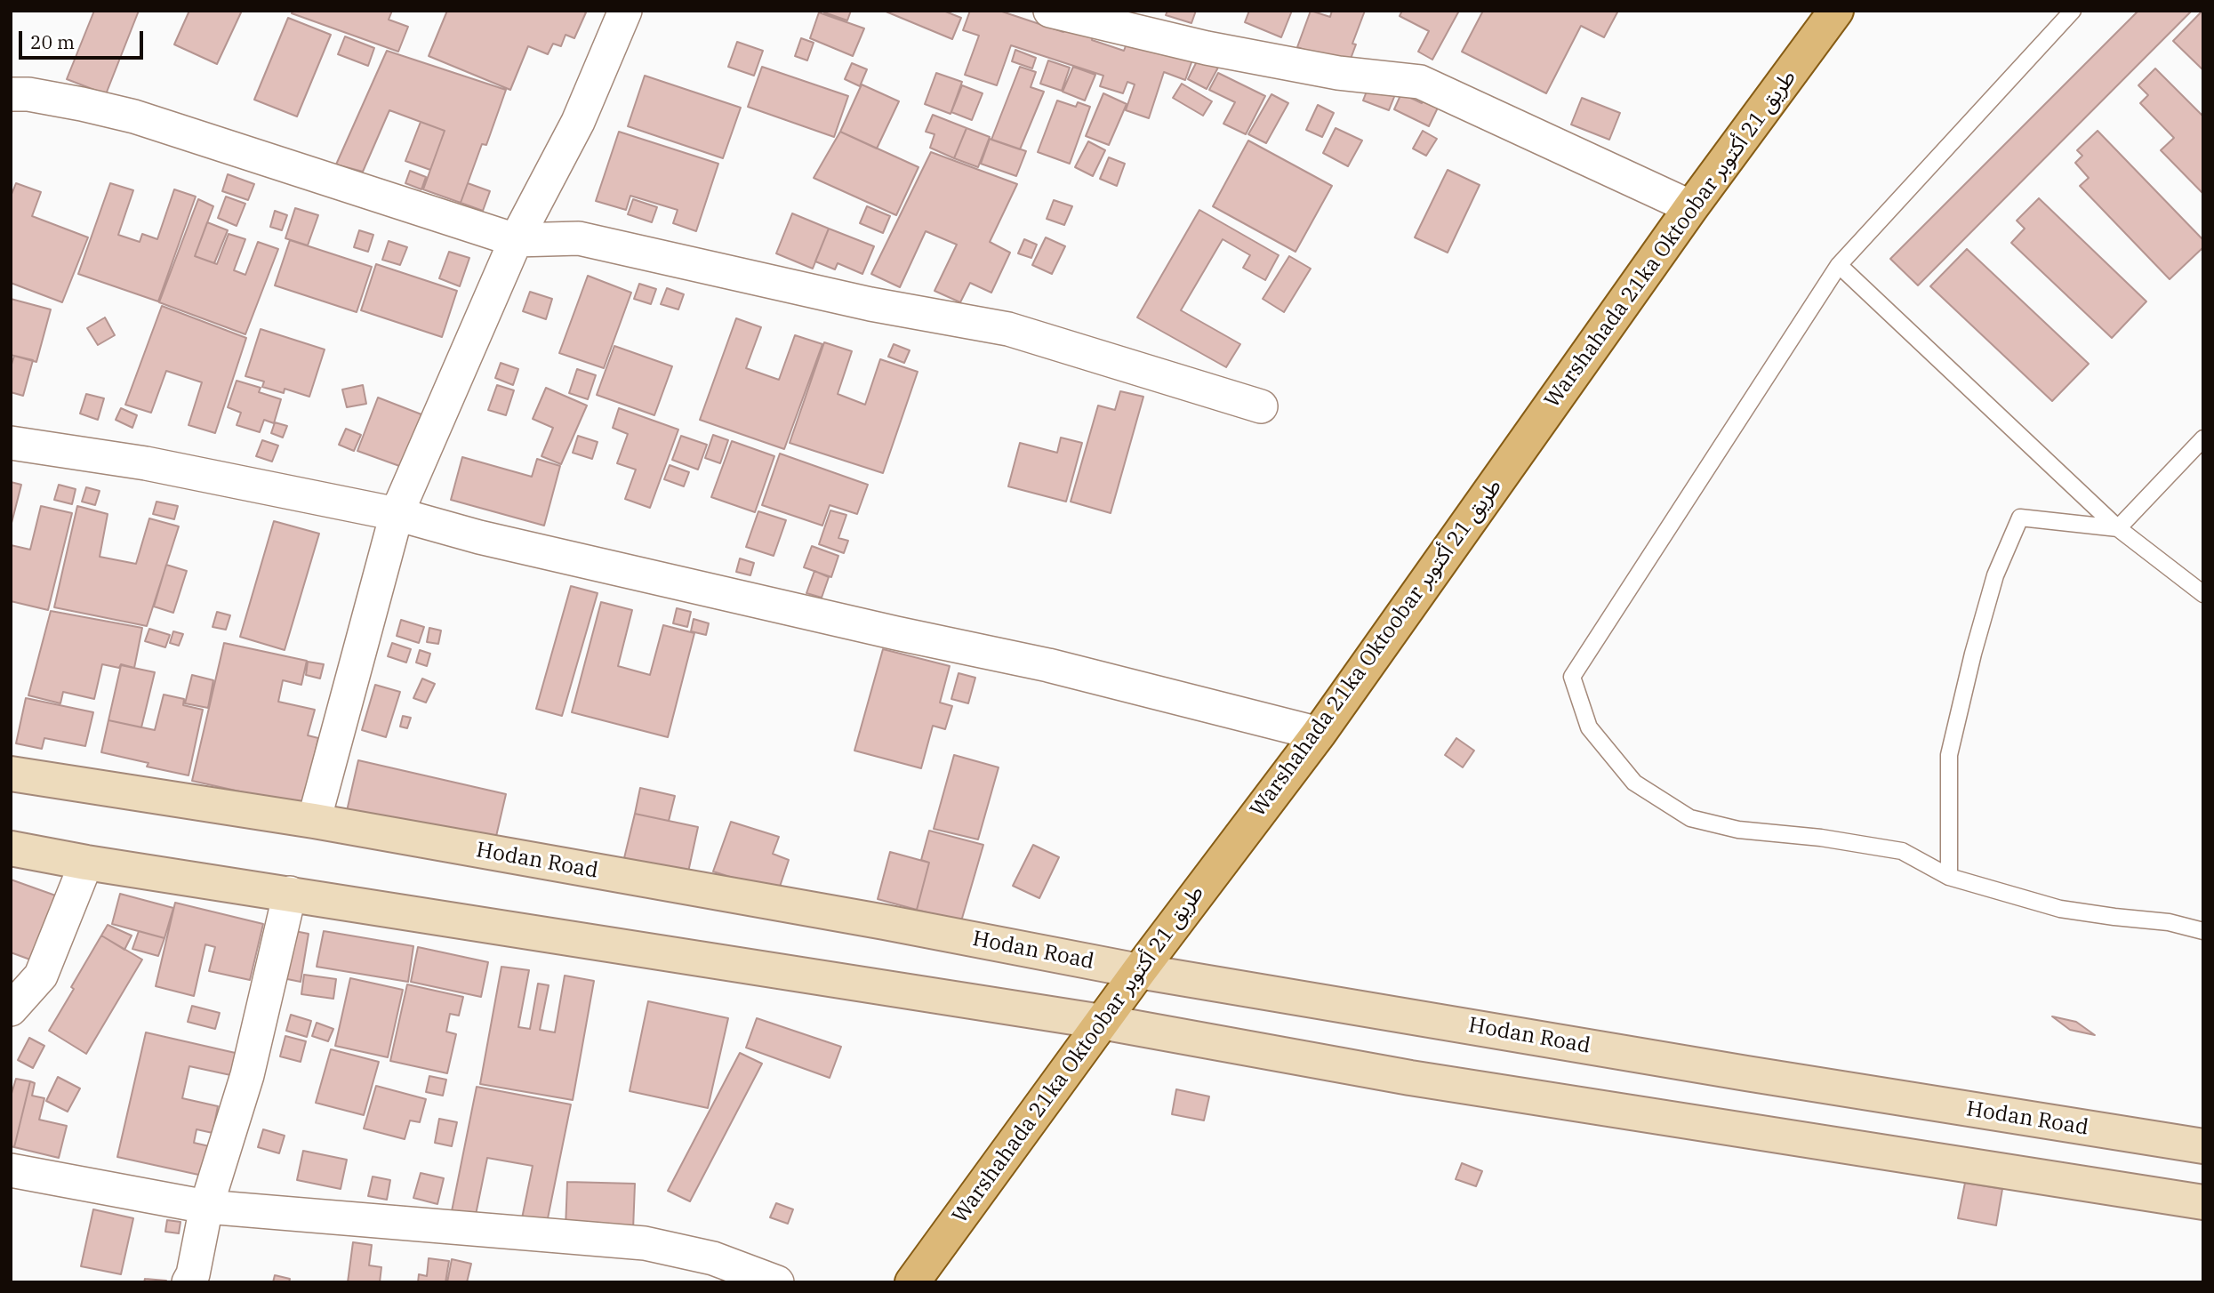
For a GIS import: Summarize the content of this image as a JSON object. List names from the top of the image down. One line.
{"streets":{"main road":["Warshahada 21ka Oktoobar طريق 21 أكتوبر","Hodan Road"]},"crossings":[["Warshahada 21ka Oktoobar طريق 21 أكتوبر","Hodan Road"]],"scale_bar":"20 m"}
